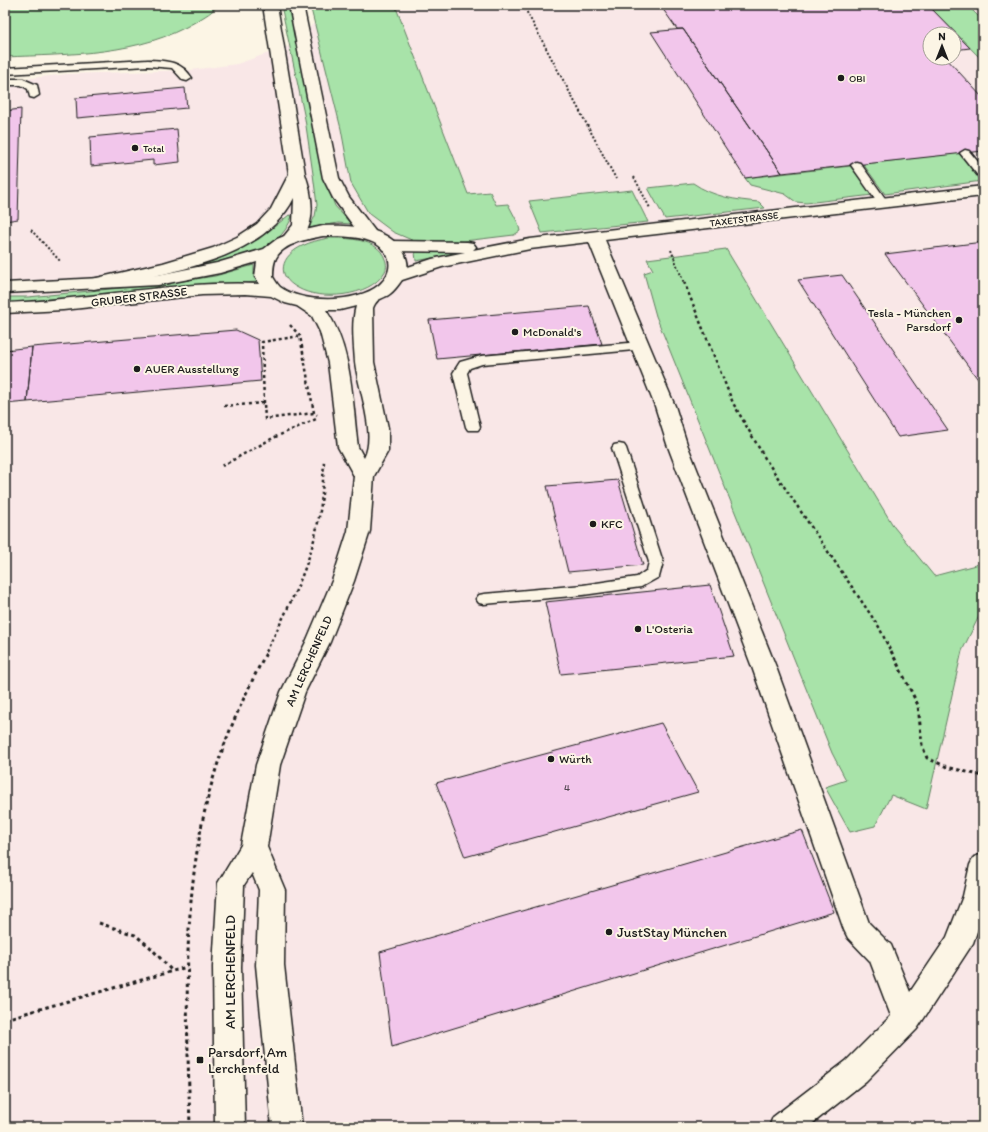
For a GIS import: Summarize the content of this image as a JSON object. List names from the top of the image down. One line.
{"streets":{"main road":["TAXETSTRASSE","GRUBER STRASSE","AM LERCHENFELD"]},"crossings":[["TAXETSTRASSE","GRUBER STRASSE"],["TAXETSTRASSE","AM LERCHENFELD"],["GRUBER STRASSE","AM LERCHENFELD"]],"places":{"other":["OBI","Total","Tesla - München Parsdorf","McDonald's","AUER Ausstellung","KFC","L'Osteria","Würth","JustStay München"],"transit":["Parsdorf, Am Lerchenfeld"]},"house_numbers":["4"],"north":"top"}
